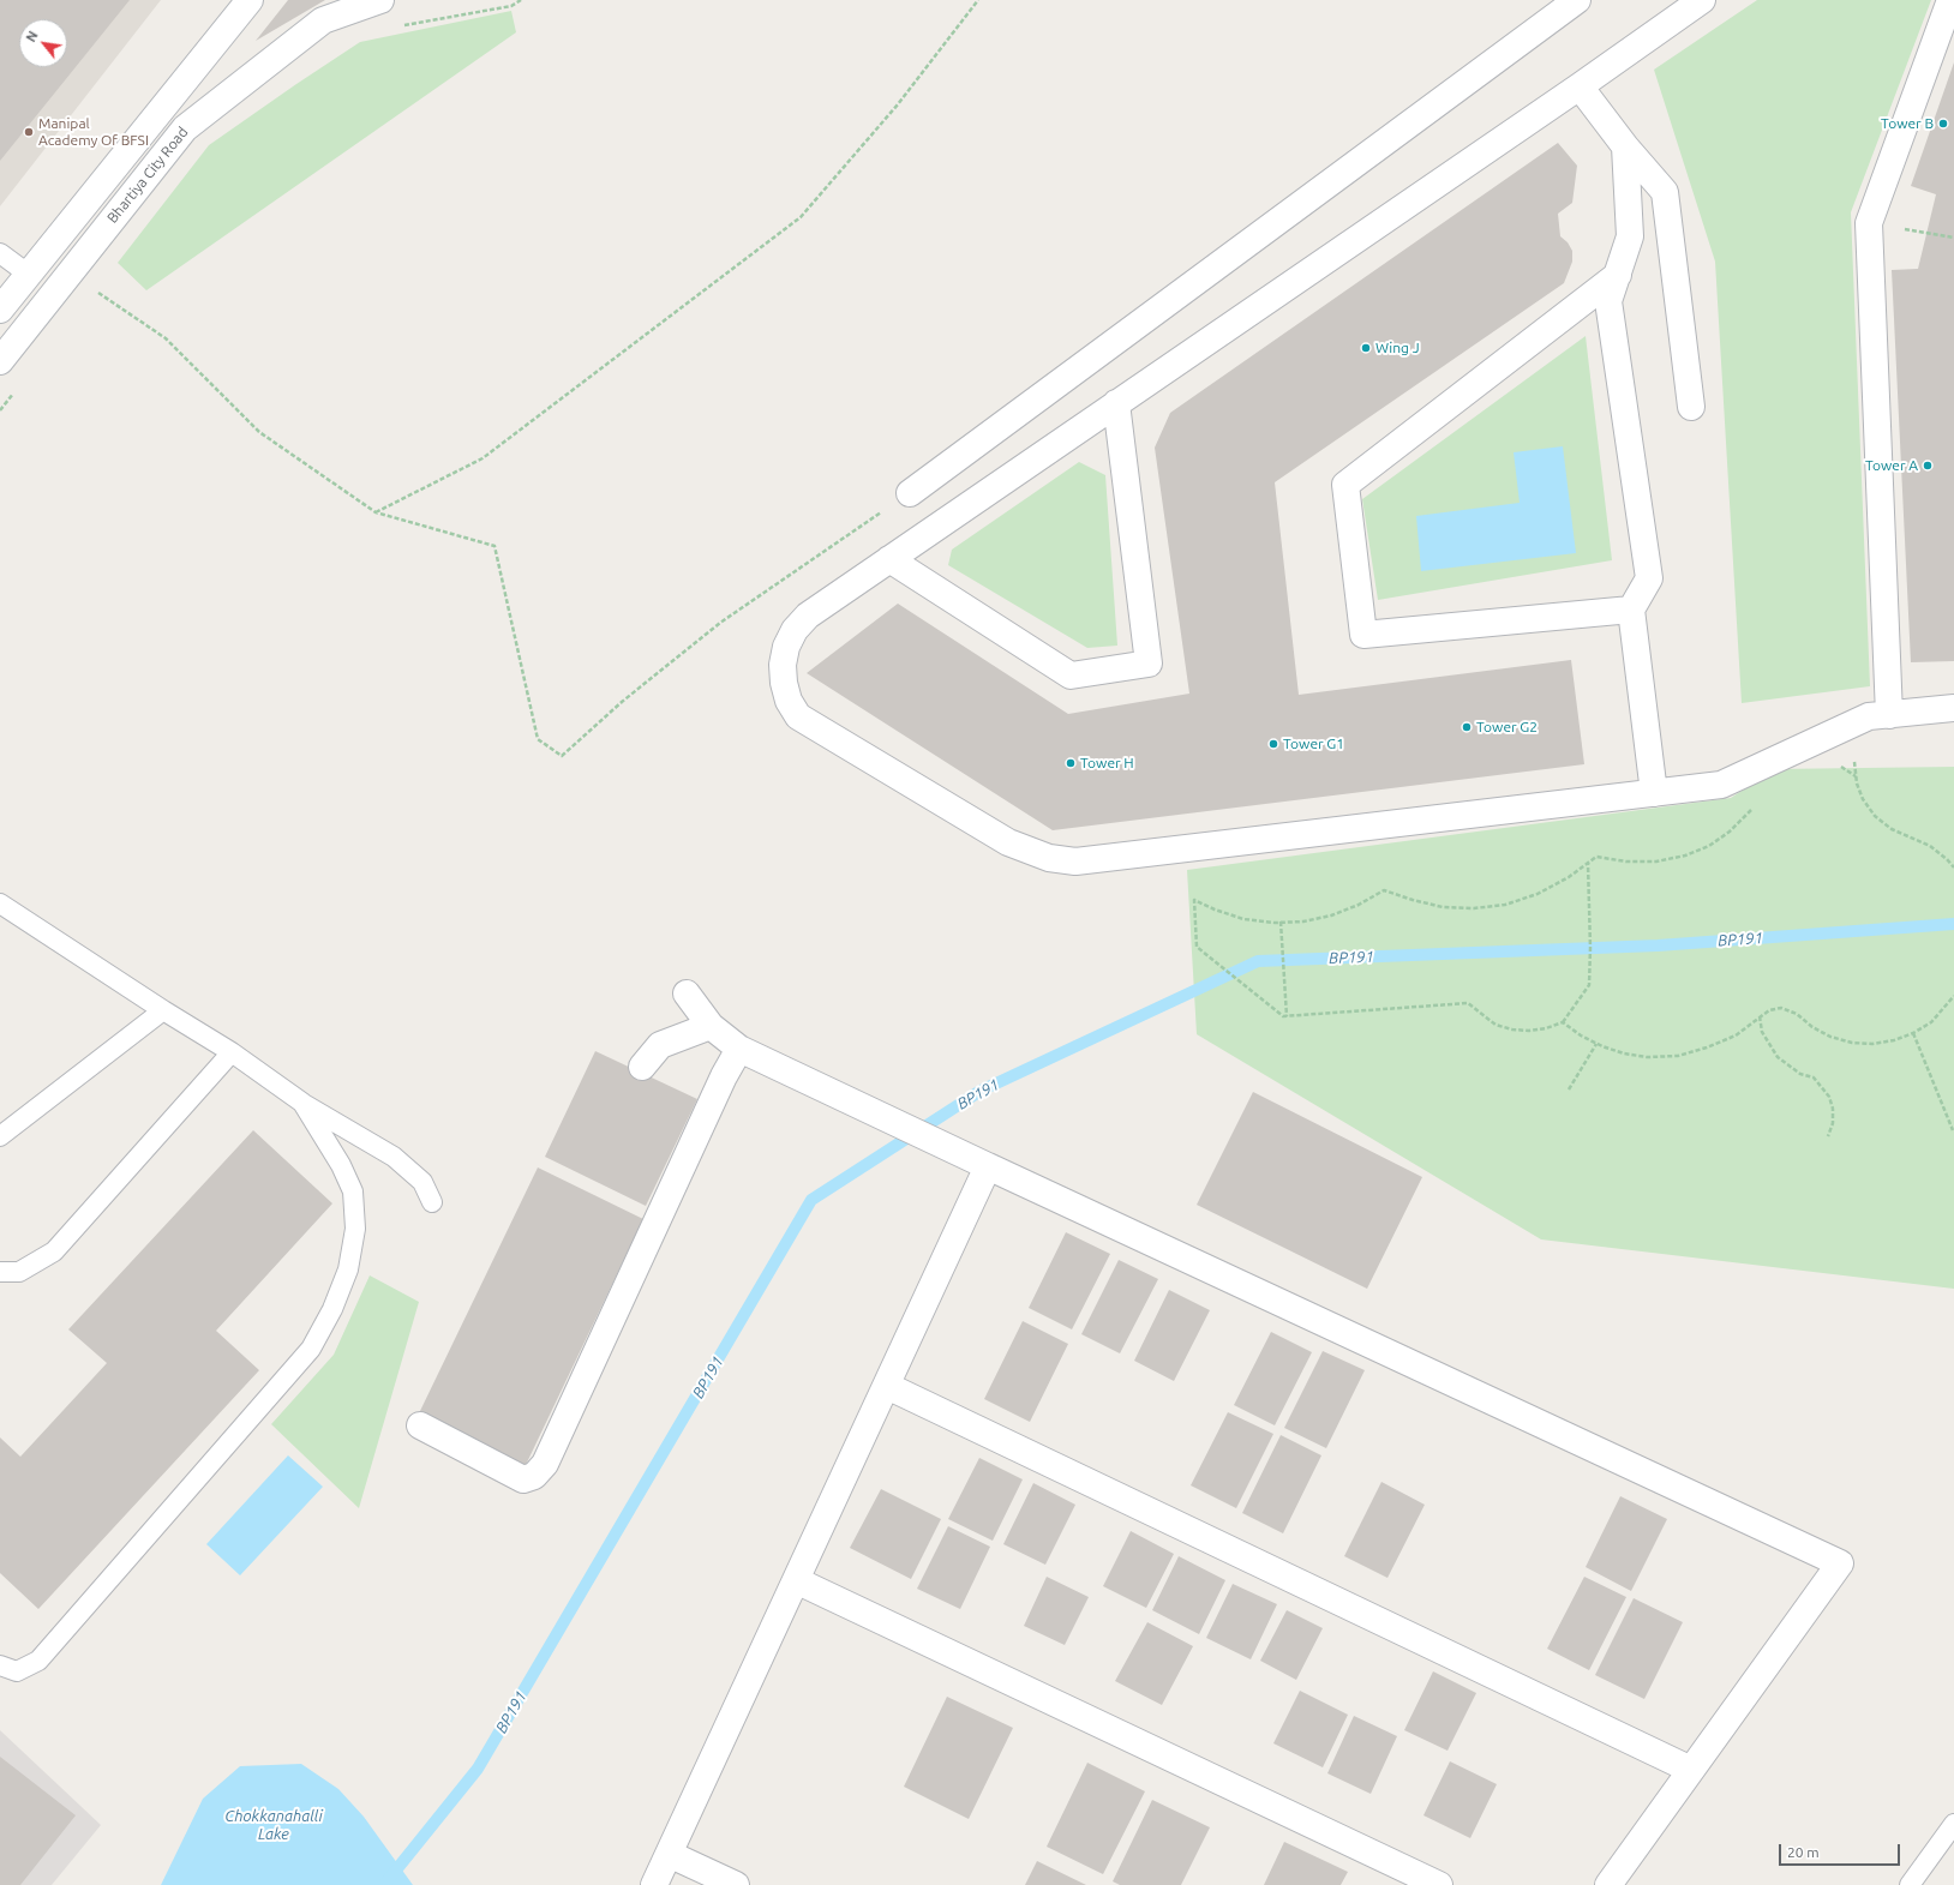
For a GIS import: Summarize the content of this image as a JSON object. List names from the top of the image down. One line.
{"streets":{"street":["Bhartiya City Road"]},"water":["BP191","Chokkanahalli Lake"],"places":["Tower B","Manipal Academy Of BFSI","Wing J","Tower A","Tower G2","Tower G1","Tower H"],"scale_bar":"20 m","north":"top left"}
